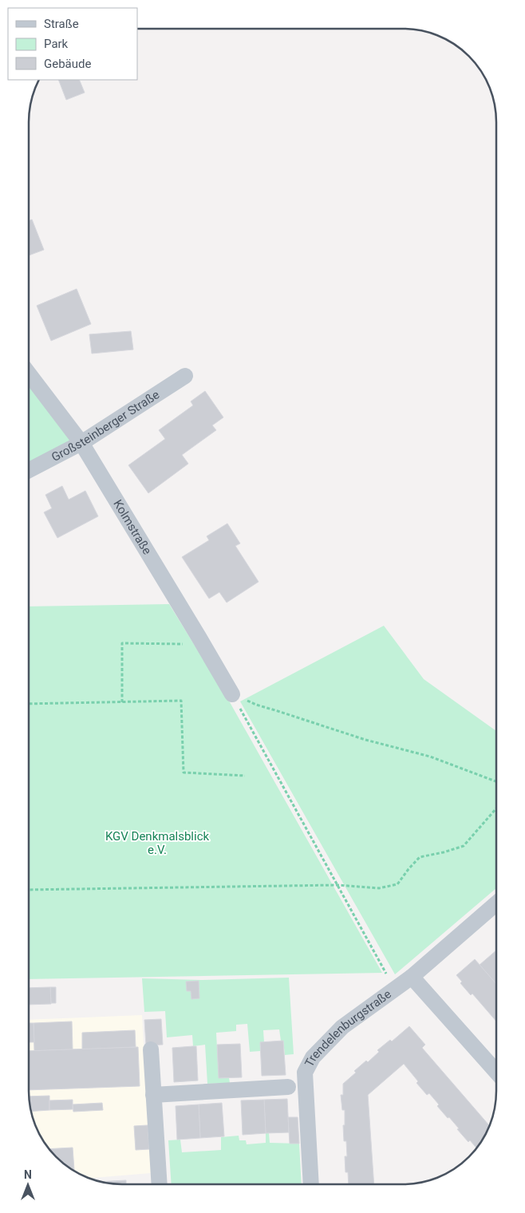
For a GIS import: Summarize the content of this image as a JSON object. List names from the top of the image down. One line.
{"streets":{"street":["Großsteinberger Straße","Kolmstraße","Trendelenburgstraße"]},"crossings":[["Großsteinberger Straße","Kolmstraße"]],"parks":["KGV Denkmalsblick e.V."],"legend":["Straße","Park","Gebäude"],"north":"top"}
